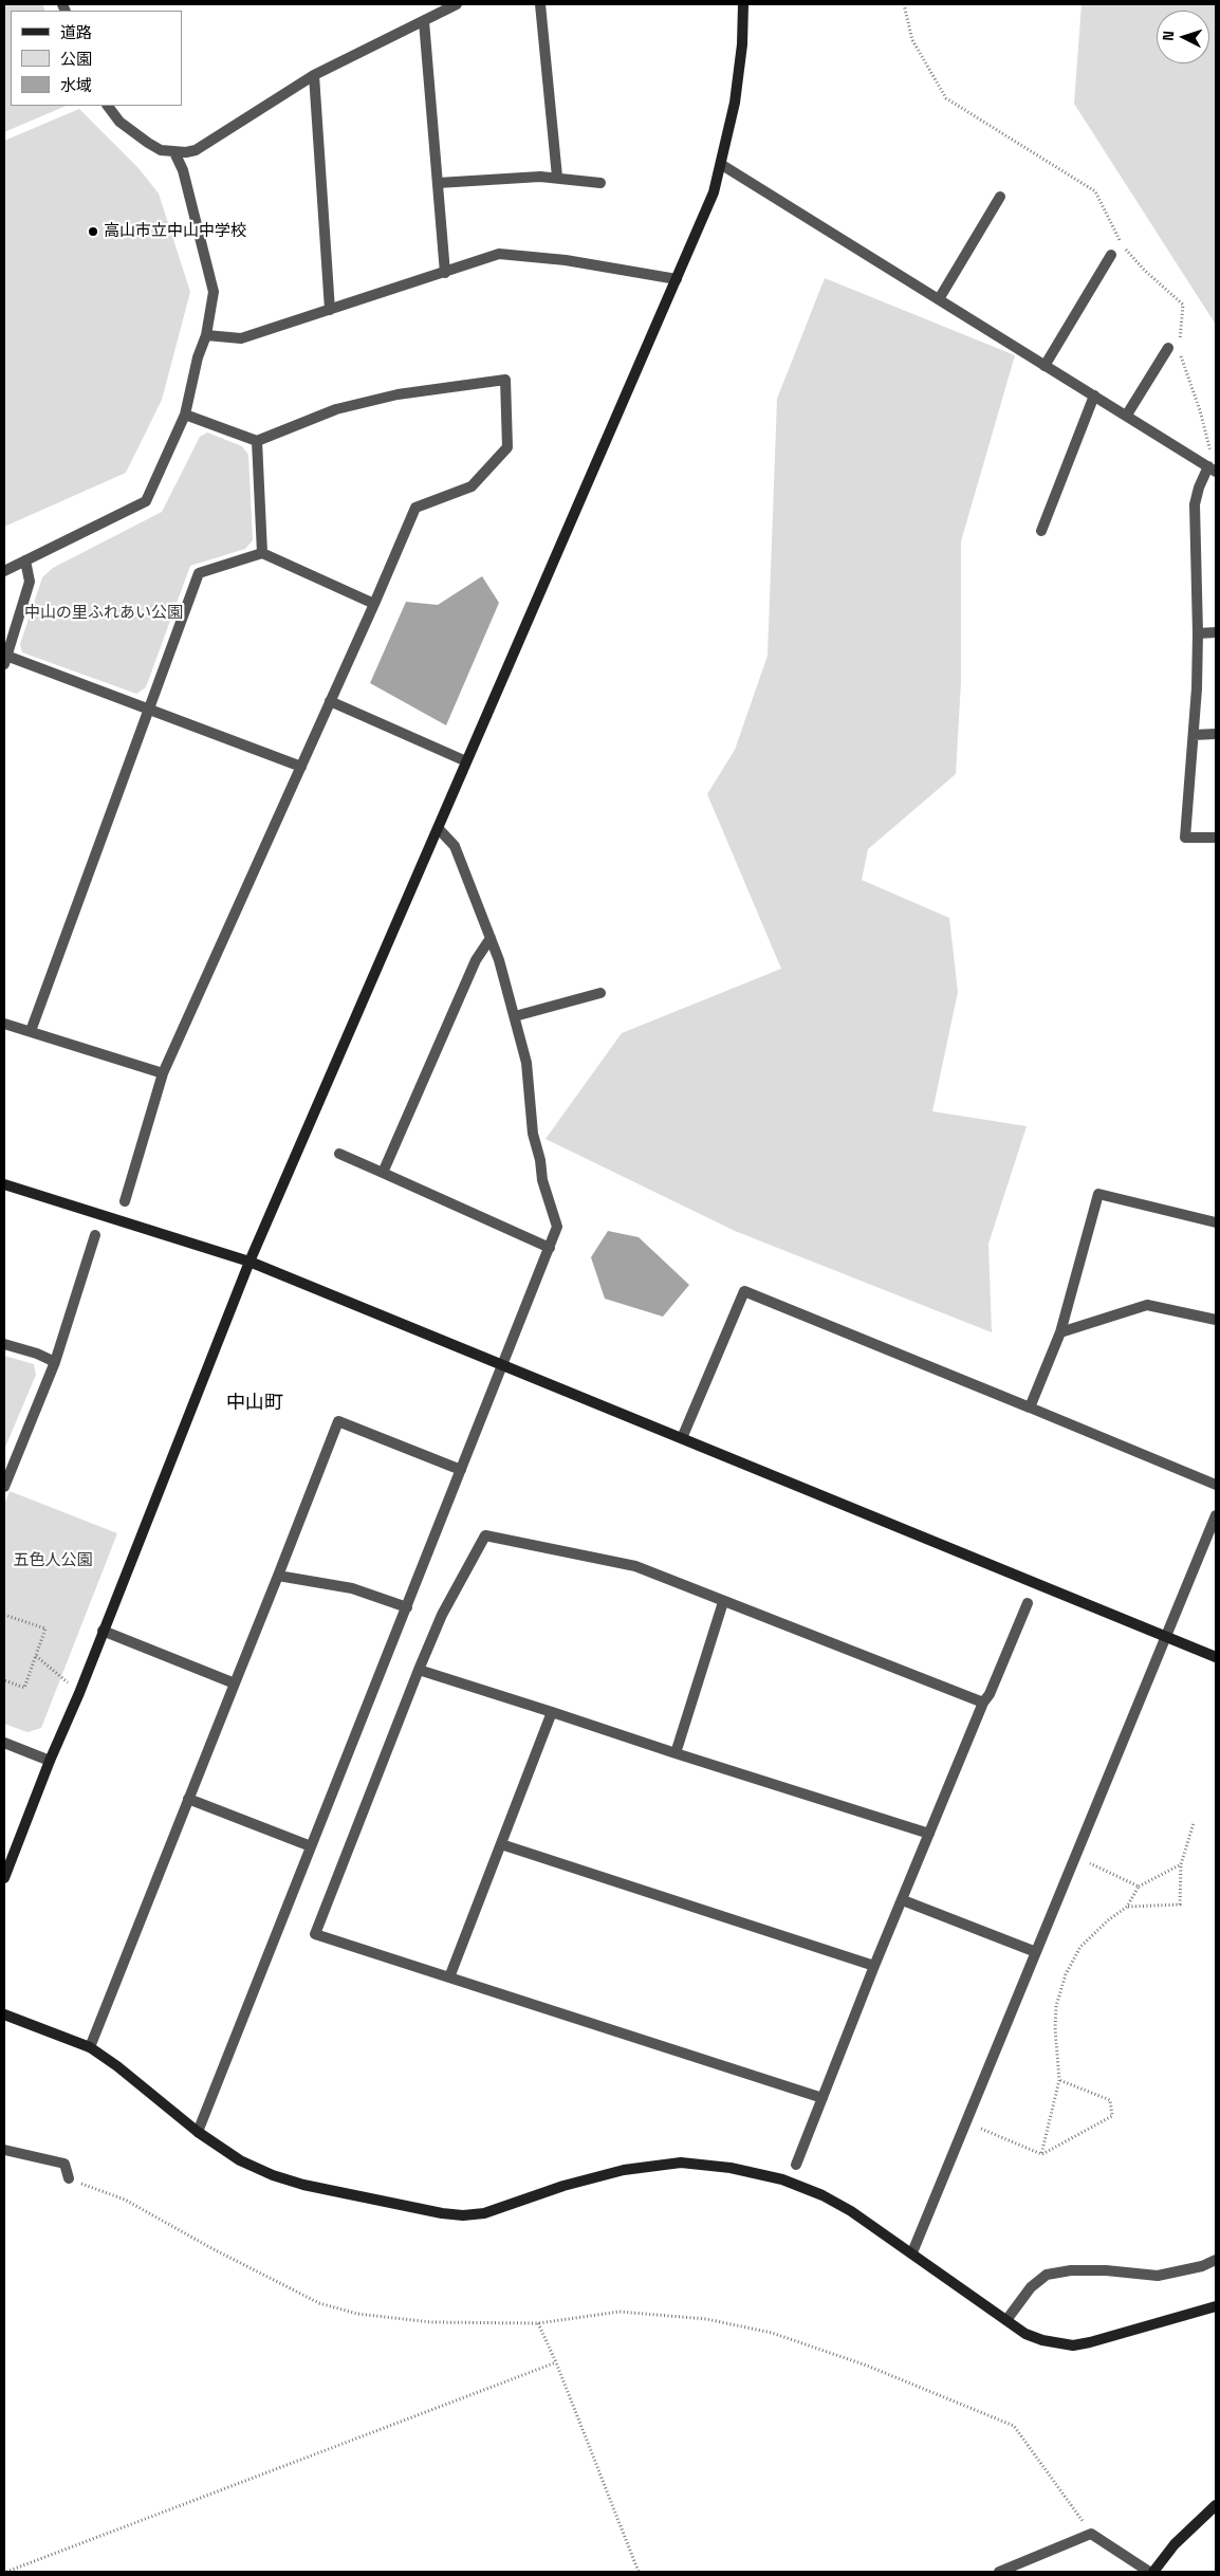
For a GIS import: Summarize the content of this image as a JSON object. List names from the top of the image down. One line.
{"districts":["中山町"],"parks":["中山の里ふれあい公園","五色人公園"],"places":["高山市立中山中学校"],"legend":["道路","公園","水域"],"north":"left"}
